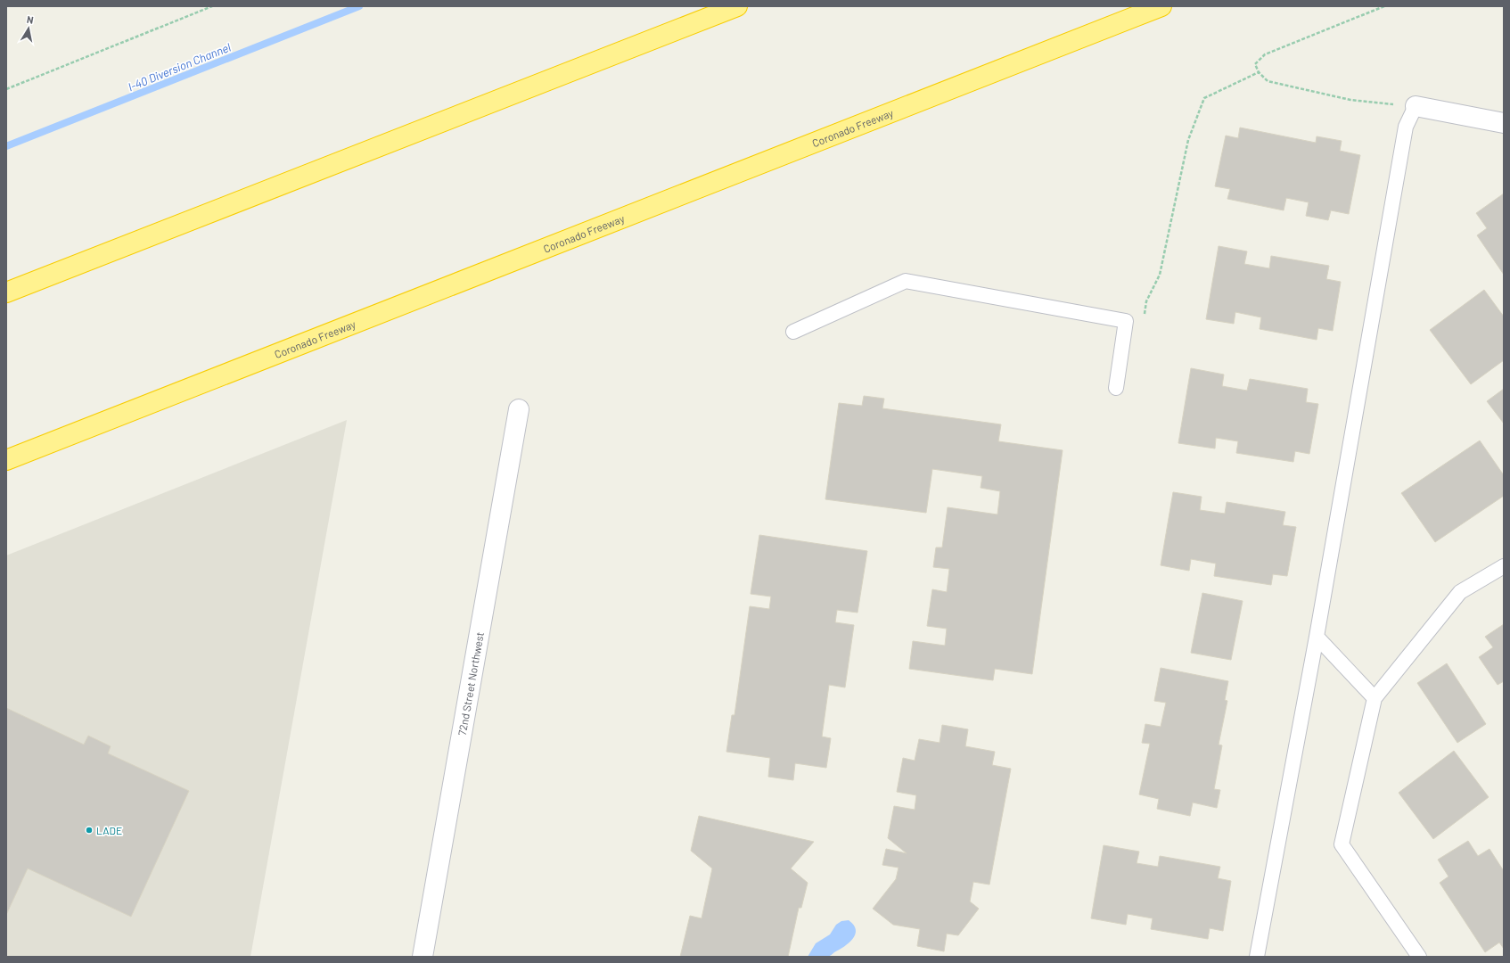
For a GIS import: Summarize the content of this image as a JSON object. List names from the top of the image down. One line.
{"streets":{"highway":["Coronado Freeway"],"street":["72nd Street Northwest"]},"water":["I-40 Diversion Channel"],"places":["LADE"],"north":"top"}
